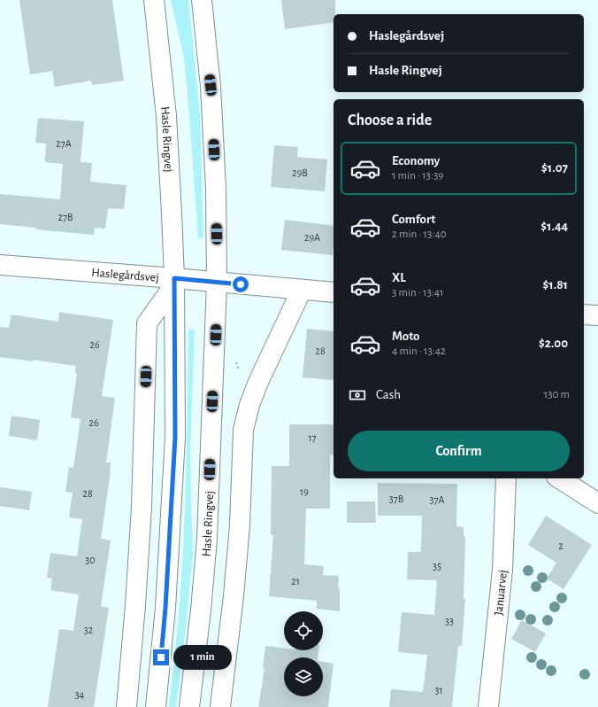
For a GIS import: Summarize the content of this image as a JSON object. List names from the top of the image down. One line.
{"streets":{"street":["Hasle Ringvej","Haslegårdsvej","Januarvej"]},"crossings":[["Hasle Ringvej","Haslegårdsvej"]],"house_numbers":["27A","29B","27B","29A","26","28","26","17","19","28","37B","37A","2","30","35","21","33","32","31","34"],"page":{"banner":["Haslegårdsvej","Hasle Ringvej"],"heading":"Choose a ride","list":[{"name":"Economy","note":"1 min · 13:39","value":"$1.07"},{"name":"Comfort","note":"2 min · 13:40","value":"$1.44"},{"name":"XL","note":"3 min · 13:41","value":"$1.81"},{"name":"Moto","note":"4 min · 13:42","value":"$2.00"}],"pay":["Cash","130 m"],"buttons":"Confirm","bubble":"1 min"}}
